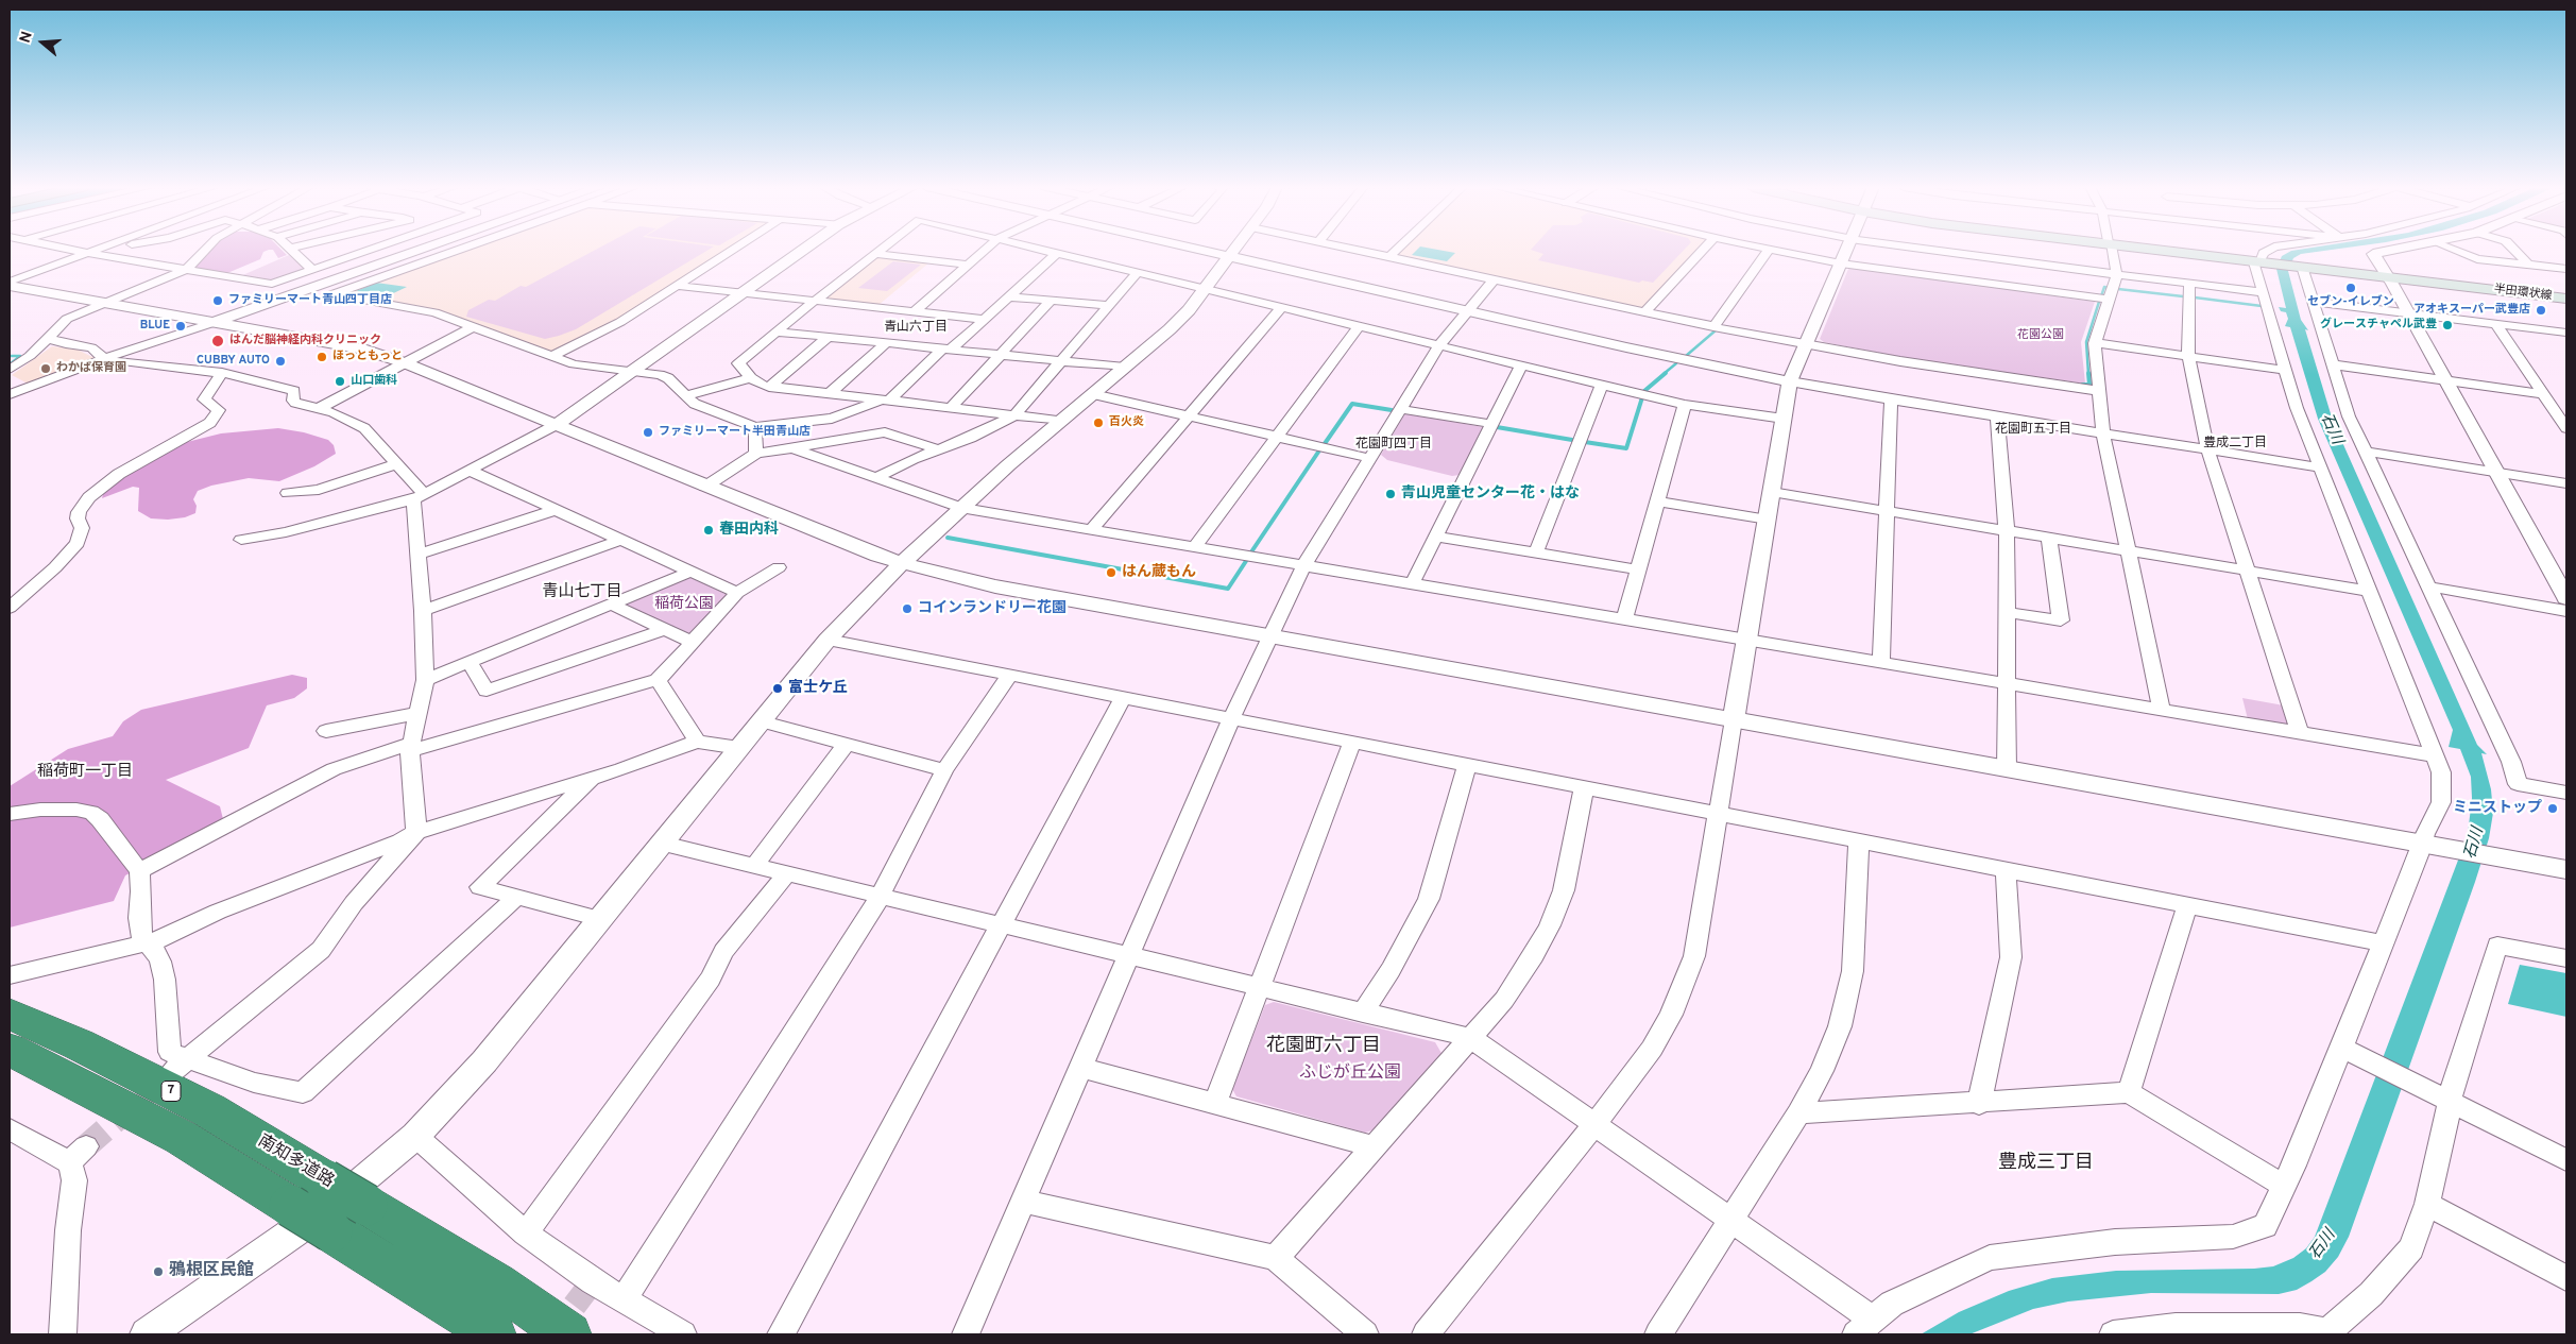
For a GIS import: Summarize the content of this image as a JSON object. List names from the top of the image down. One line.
{"streets":{"highway":["7","南知多道路"],"main road":["半田環状線"]},"districts":["青山六丁目","花園町五丁目","豊成二丁目","花園町四丁目","青山七丁目","稲荷町一丁目","花園町六丁目","豊成三丁目"],"water":["石川"],"parks":["花園公園","稲荷公園","ふじが丘公園"],"places":["セブン-イレブン","ファミリーマート青山四丁目店","アオキスーパー武豊店","グレースチャペル武豊","BLUE","はんだ脳神経内科クリニック","ほっともっと","CUBBY AUTO","わかば保育園","山口歯科","百火炎","ファミリーマート半田青山店","青山児童センター花・はな","春田内科","はん蔵もん","コインランドリー花園","富士ケ丘","ミニストップ","鴉根区民館"],"north":"left"}
